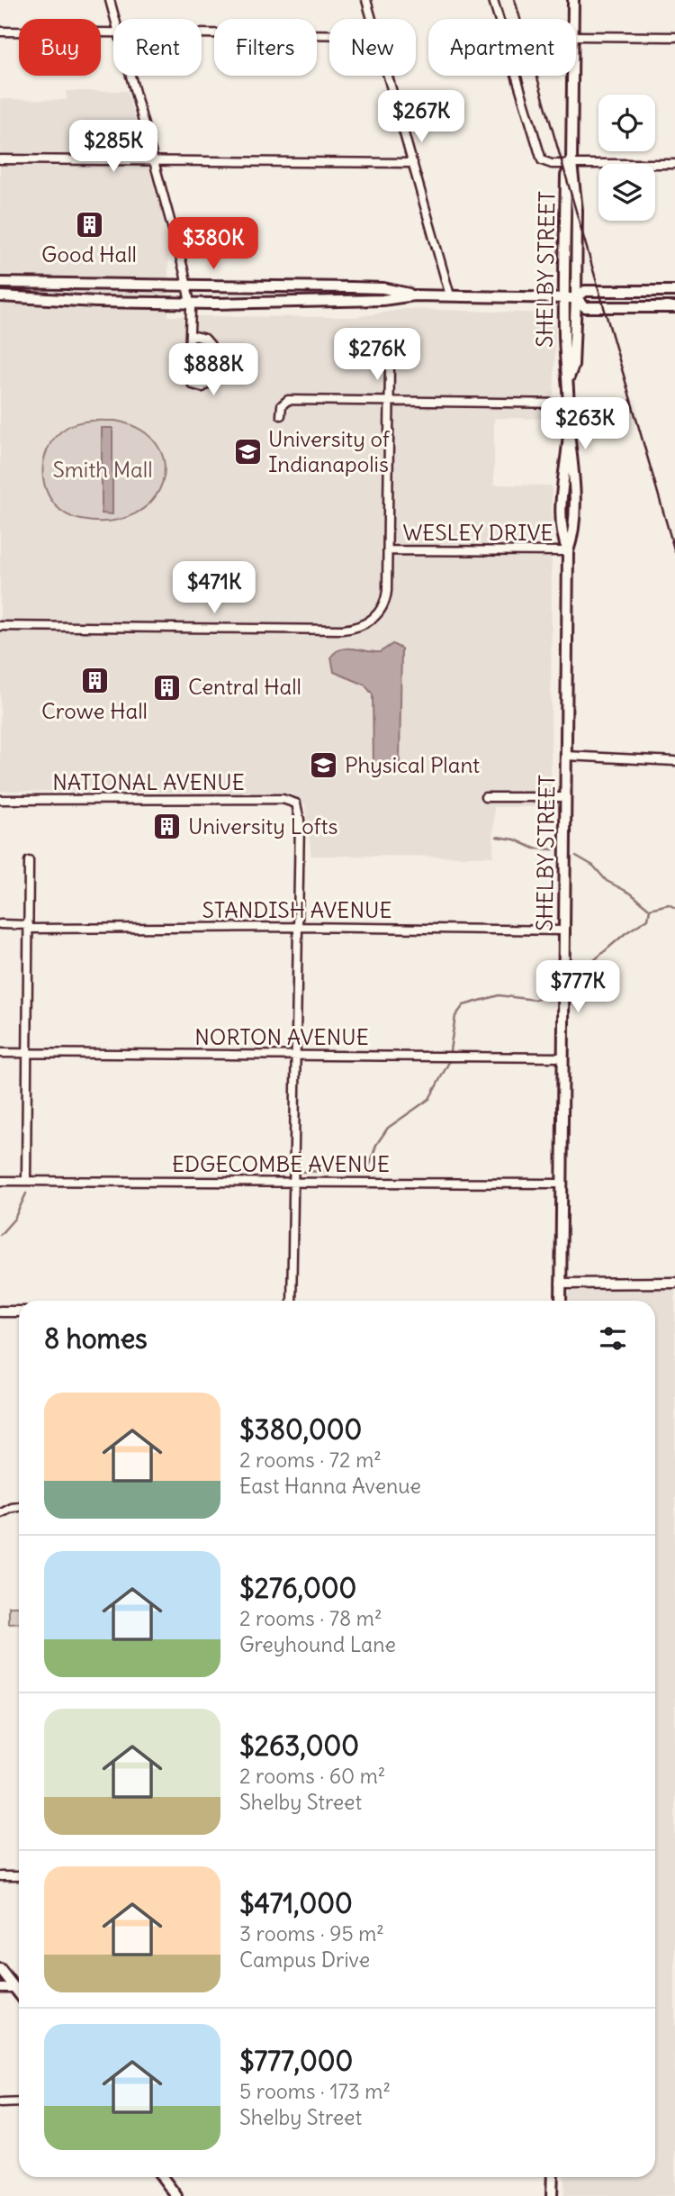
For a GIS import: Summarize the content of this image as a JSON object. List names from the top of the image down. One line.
{"streets":{"main road":["SHELBY STREET"],"street":["WESLEY DRIVE","NATIONAL AVENUE","STANDISH AVENUE","NORTON AVENUE","EDGECOMBE AVENUE"]},"crossings":[["SHELBY STREET","WESLEY DRIVE"],["SHELBY STREET","STANDISH AVENUE"],["SHELBY STREET","NORTON AVENUE"],["SHELBY STREET","EDGECOMBE AVENUE"],["NATIONAL AVENUE","STANDISH AVENUE"]],"parks":["Smith Mall"],"places":{"building":["Good Hall","Crowe Hall","Central Hall","University Lofts"],"school or university":["University of Indianapolis","Physical Plant"]},"page":{"chip":["Buy","Rent","Filters","New","Apartment"],"price":["$267K","$285K","$380K","$276K","$888K","$263K","$471K","$777K"],"heading":"8 homes","list":[{"name":"$380,000","note":"2 rooms · 72 m² · East Hanna Avenue"},{"name":"$276,000","note":"2 rooms · 78 m² · Greyhound Lane"},{"name":"$263,000","note":"2 rooms · 60 m² · Shelby Street"},{"name":"$471,000","note":"3 rooms · 95 m² · Campus Drive"},{"name":"$777,000","note":"5 rooms · 173 m² · Shelby Street"}]}}
